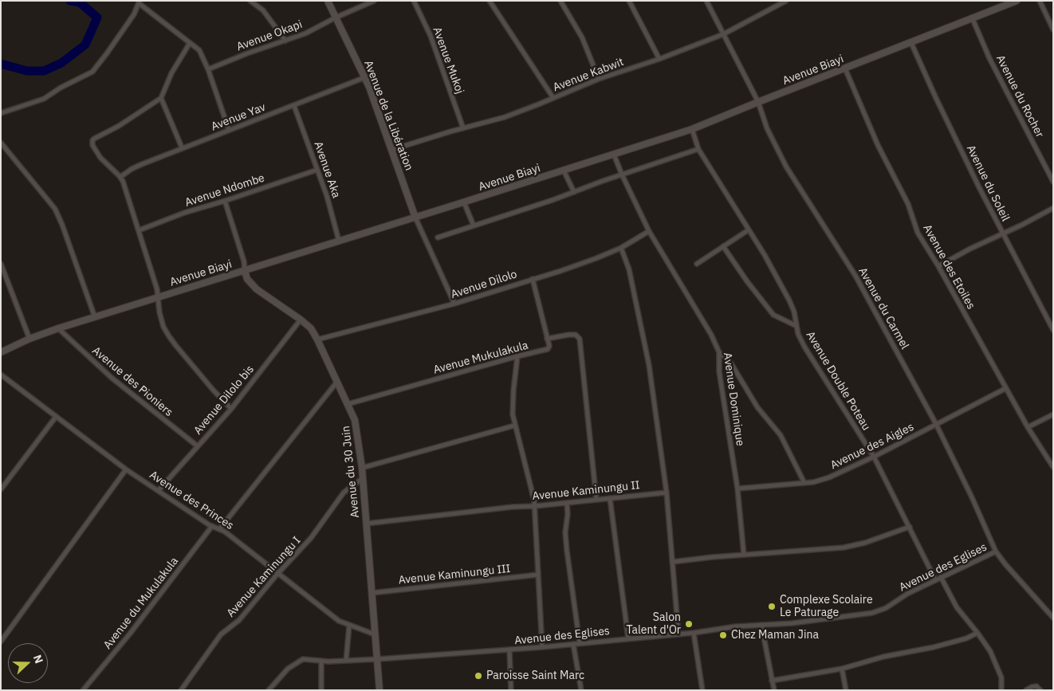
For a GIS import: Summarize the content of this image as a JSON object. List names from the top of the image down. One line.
{"streets":{"street":["Avenue Okapi","Avenue Mukoj","Avenue Biayi","Avenue Kabwit","Avenue du Rocher","Avenue de la Libération","Avenue Yav","Avenue Aka","Avenue du Soleil","Avenue Ndombe","Avenue des Etoiles","Avenue Dilolo","Avenue du Carmel","Avenue Mukulakula","Avenue Double Poteau","Avenue des Pioniers","Avenue Dominique","Avenue Dilolo bis","Avenue des Aigles","Avenue du 30 Juin","Avenue Kaminungu II","Avenue des Princes","Avenue des Eglises","Avenue Kaminungu III","Avenue Kaminungu I","Avenue du Mukulakula"]},"crossings":[["Avenue Okapi","Avenue de la Libération"],["Avenue Mukoj","Avenue Kabwit"],["Avenue Biayi","Avenue du Rocher"],["Avenue Biayi","Avenue de la Libération"],["Avenue Biayi","Avenue Aka"],["Avenue Biayi","Avenue du Soleil"],["Avenue Biayi","Avenue des Etoiles"],["Avenue Biayi","Avenue du Carmel"],["Avenue Biayi","Avenue Double Poteau"],["Avenue Biayi","Avenue des Pioniers"],["Avenue Biayi","Avenue Dominique"],["Avenue Biayi","Avenue du 30 Juin"],["Avenue Kabwit","Avenue de la Libération"],["Avenue Kabwit","Avenue du Carmel"],["Avenue de la Libération","Avenue Yav"],["Avenue Yav","Avenue Aka"],["Avenue Aka","Avenue Ndombe"],["Avenue Ndombe","Avenue du 30 Juin"],["Avenue des Etoiles","Avenue des Aigles"],["Avenue Dilolo","Avenue Dominique"],["Avenue Dilolo","Avenue du 30 Juin"],["Avenue du Carmel","Avenue des Aigles"],["Avenue du Carmel","Avenue des Eglises"],["Avenue Mukulakula","Avenue du 30 Juin"],["Avenue Double Poteau","Avenue des Aigles"],["Avenue Double Poteau","Avenue des Eglises"],["Avenue des Pioniers","Avenue Dilolo bis"],["Avenue Dominique","Avenue des Aigles"],["Avenue Dilolo bis","Avenue du 30 Juin"],["Avenue Dilolo bis","Avenue des Princes"],["Avenue du 30 Juin","Avenue Kaminungu II"],["Avenue du 30 Juin","Avenue des Princes"],["Avenue du 30 Juin","Avenue des Eglises"],["Avenue du 30 Juin","Avenue Kaminungu III"],["Avenue du 30 Juin","Avenue Kaminungu I"],["Avenue des Princes","Avenue Kaminungu I"],["Avenue des Princes","Avenue du Mukulakula"]],"places":["Complexe Scolaire Le Paturage","Salon Talent d'Or","Chez Maman Jina","Paroisse Saint Marc"],"north":"right"}
